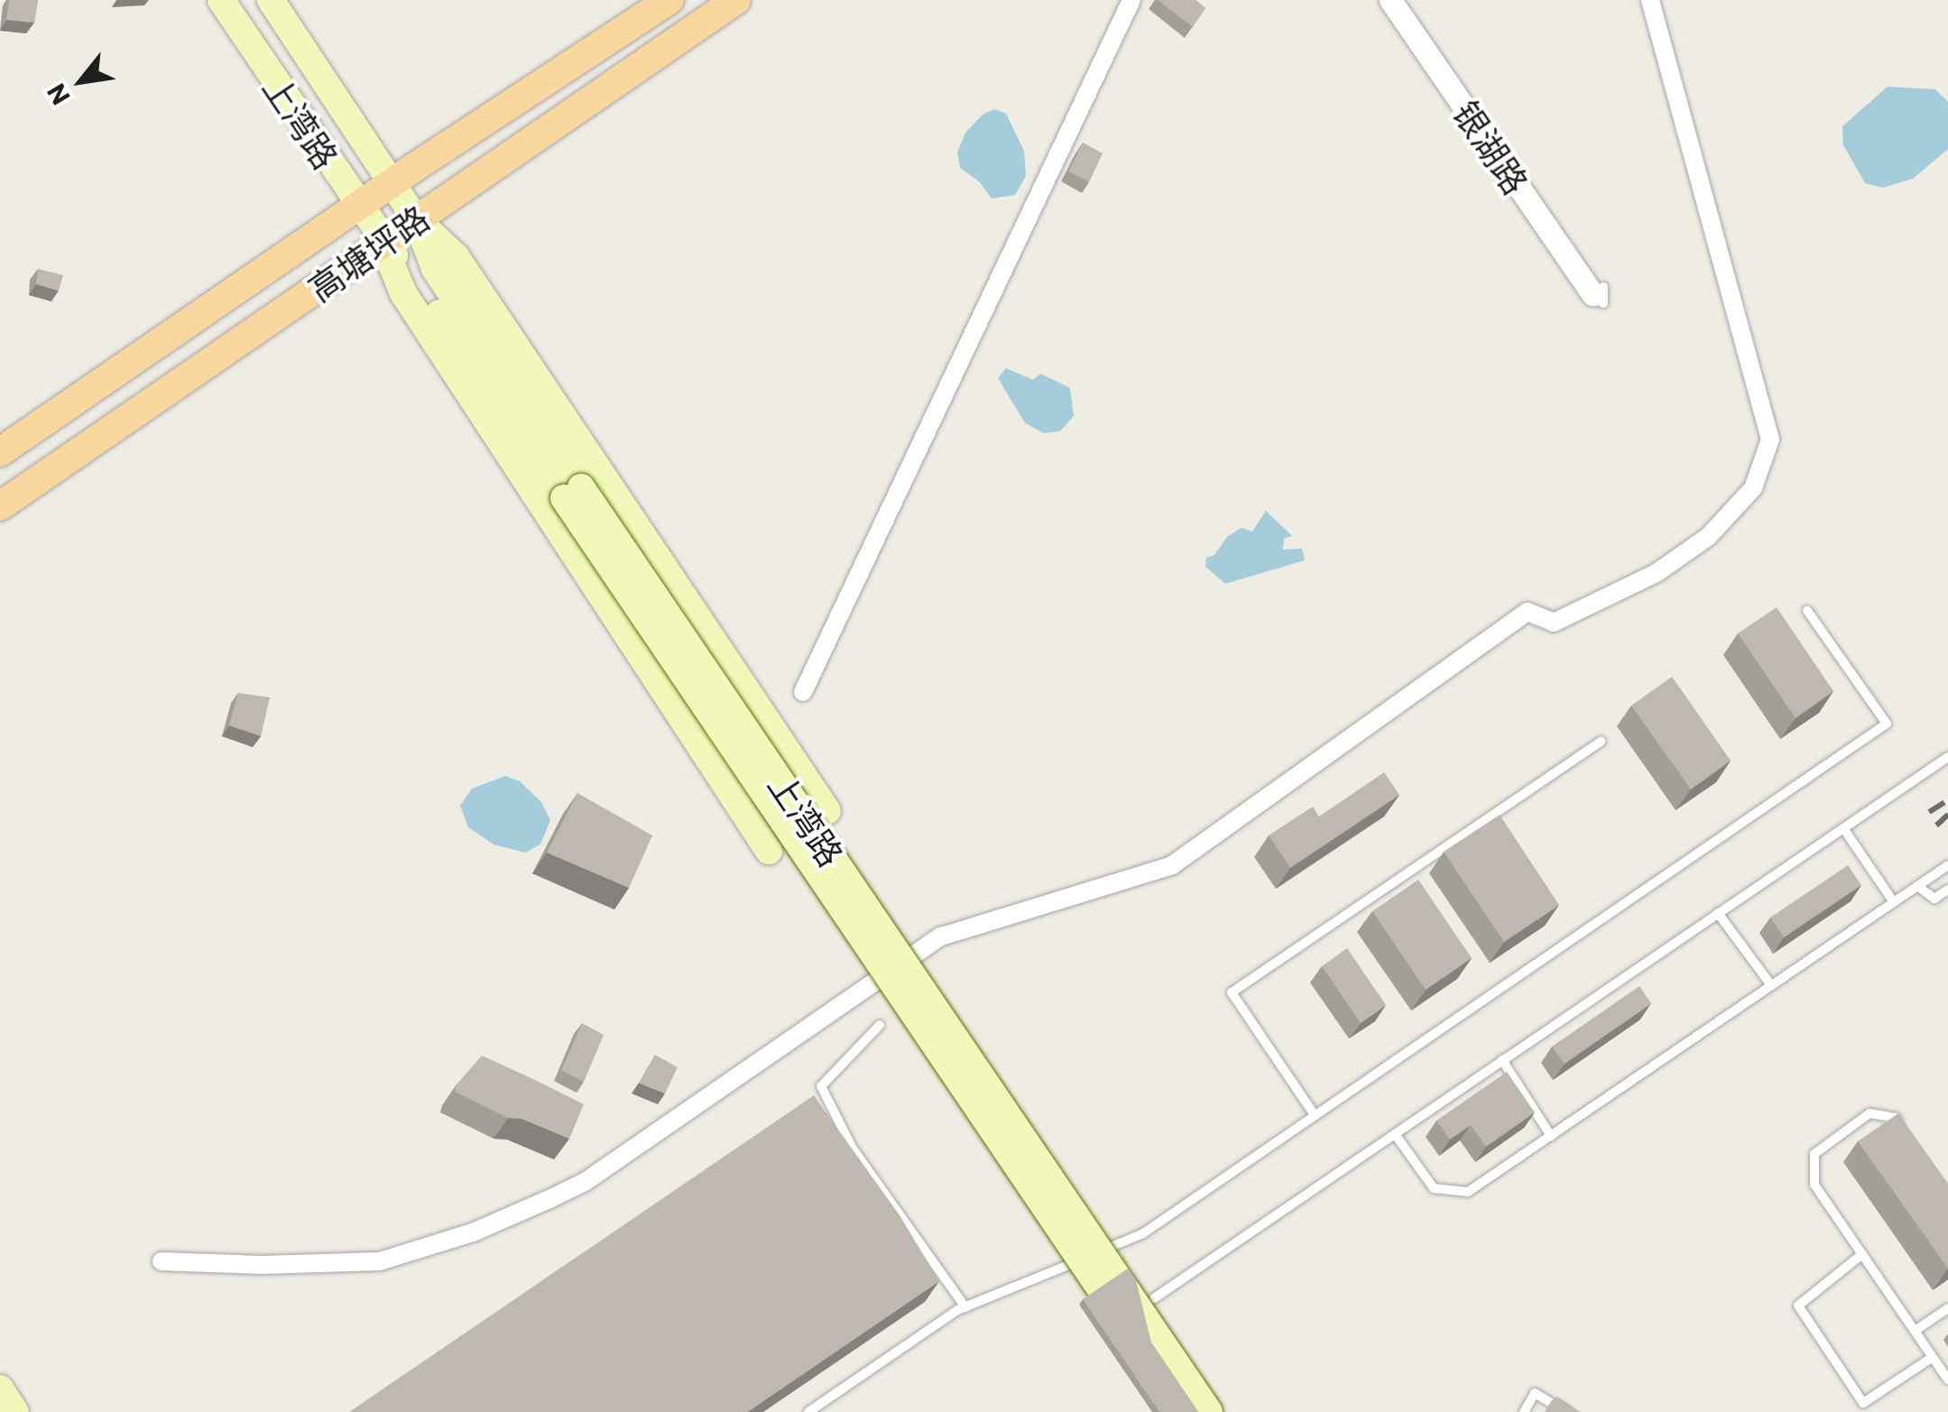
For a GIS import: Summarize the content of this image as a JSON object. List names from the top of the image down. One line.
{"streets":{"main road":["上湾路","高塘坪路"],"street":["银湖路"]},"crossings":[["上湾路","高塘坪路"]],"north":"bottom left"}
